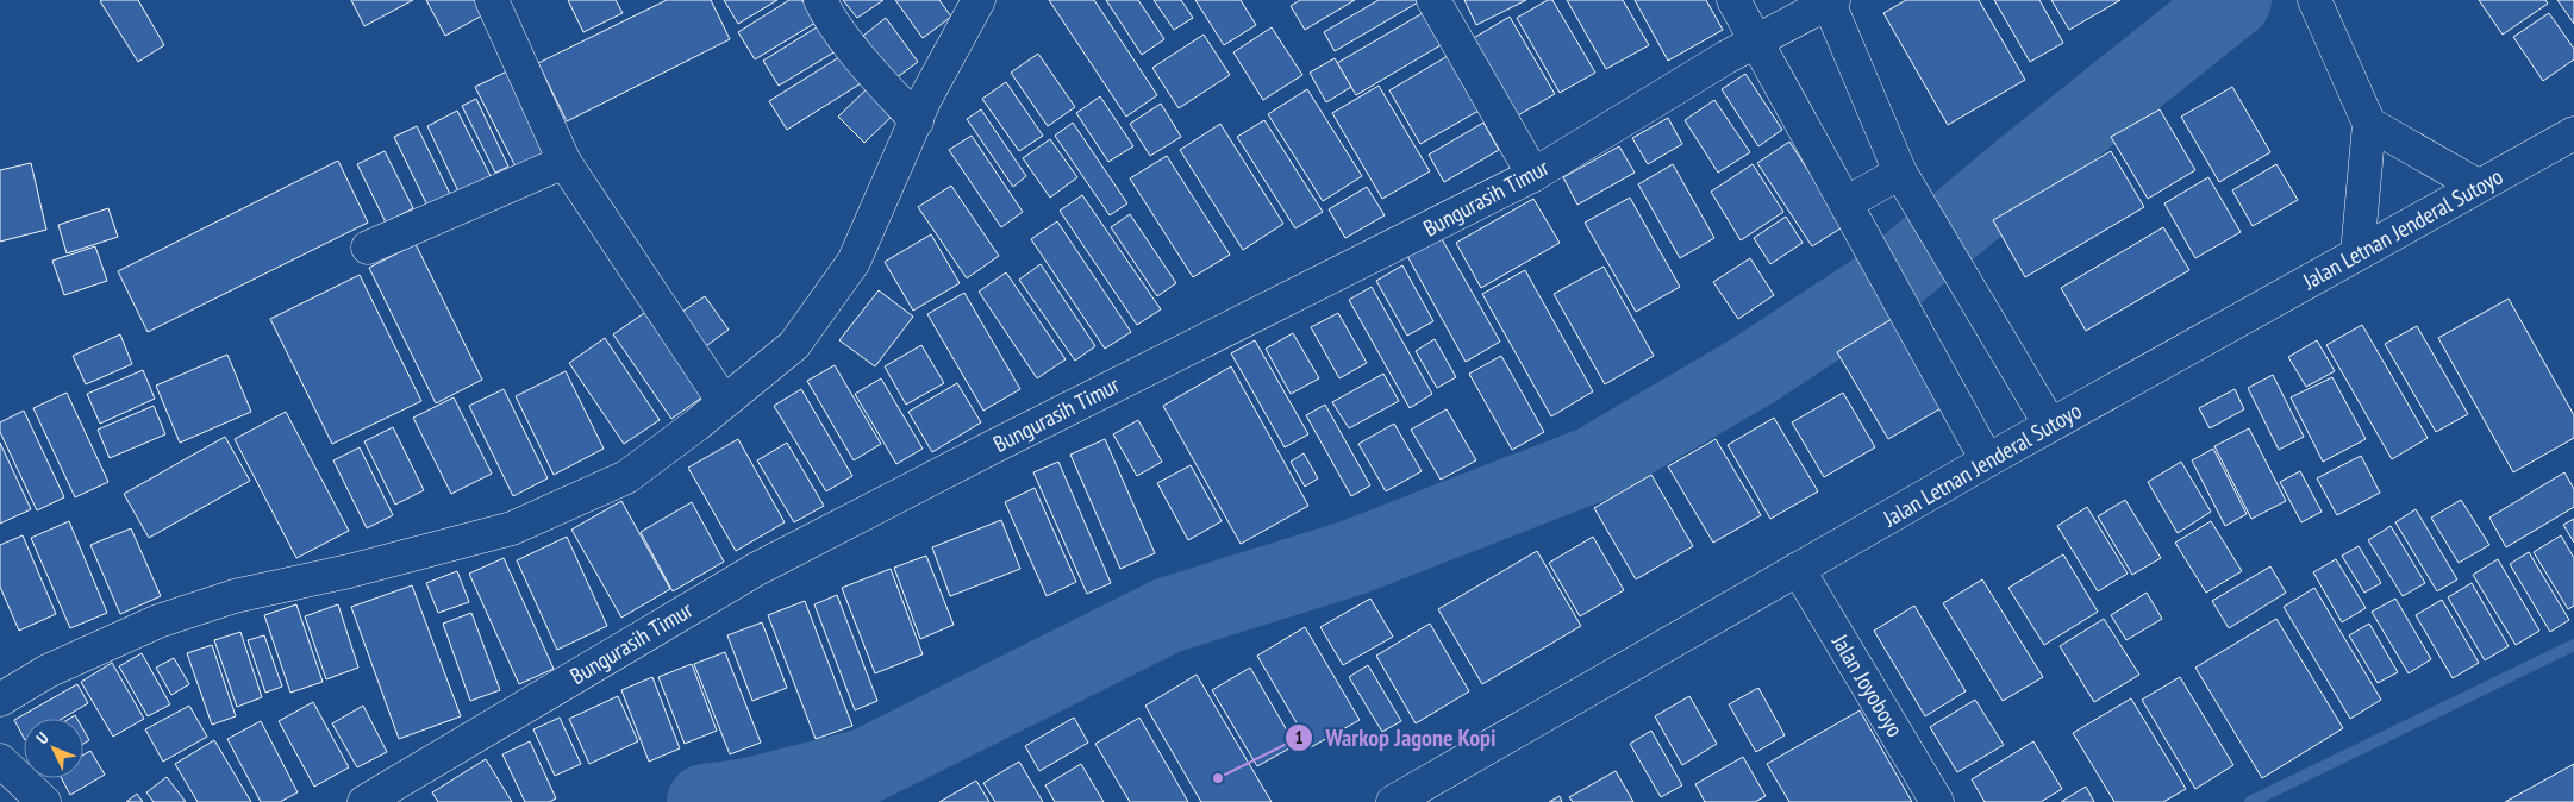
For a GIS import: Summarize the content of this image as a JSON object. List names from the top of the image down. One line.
{"streets":{"main road":["Bungurasih Timur","Jalan Letnan Jenderal Sutoyo","Jalan Joyoboyo"]},"crossings":[["Jalan Letnan Jenderal Sutoyo","Jalan Joyoboyo"]],"places":["Warkop Jagone Kopi"],"north":"top left"}
